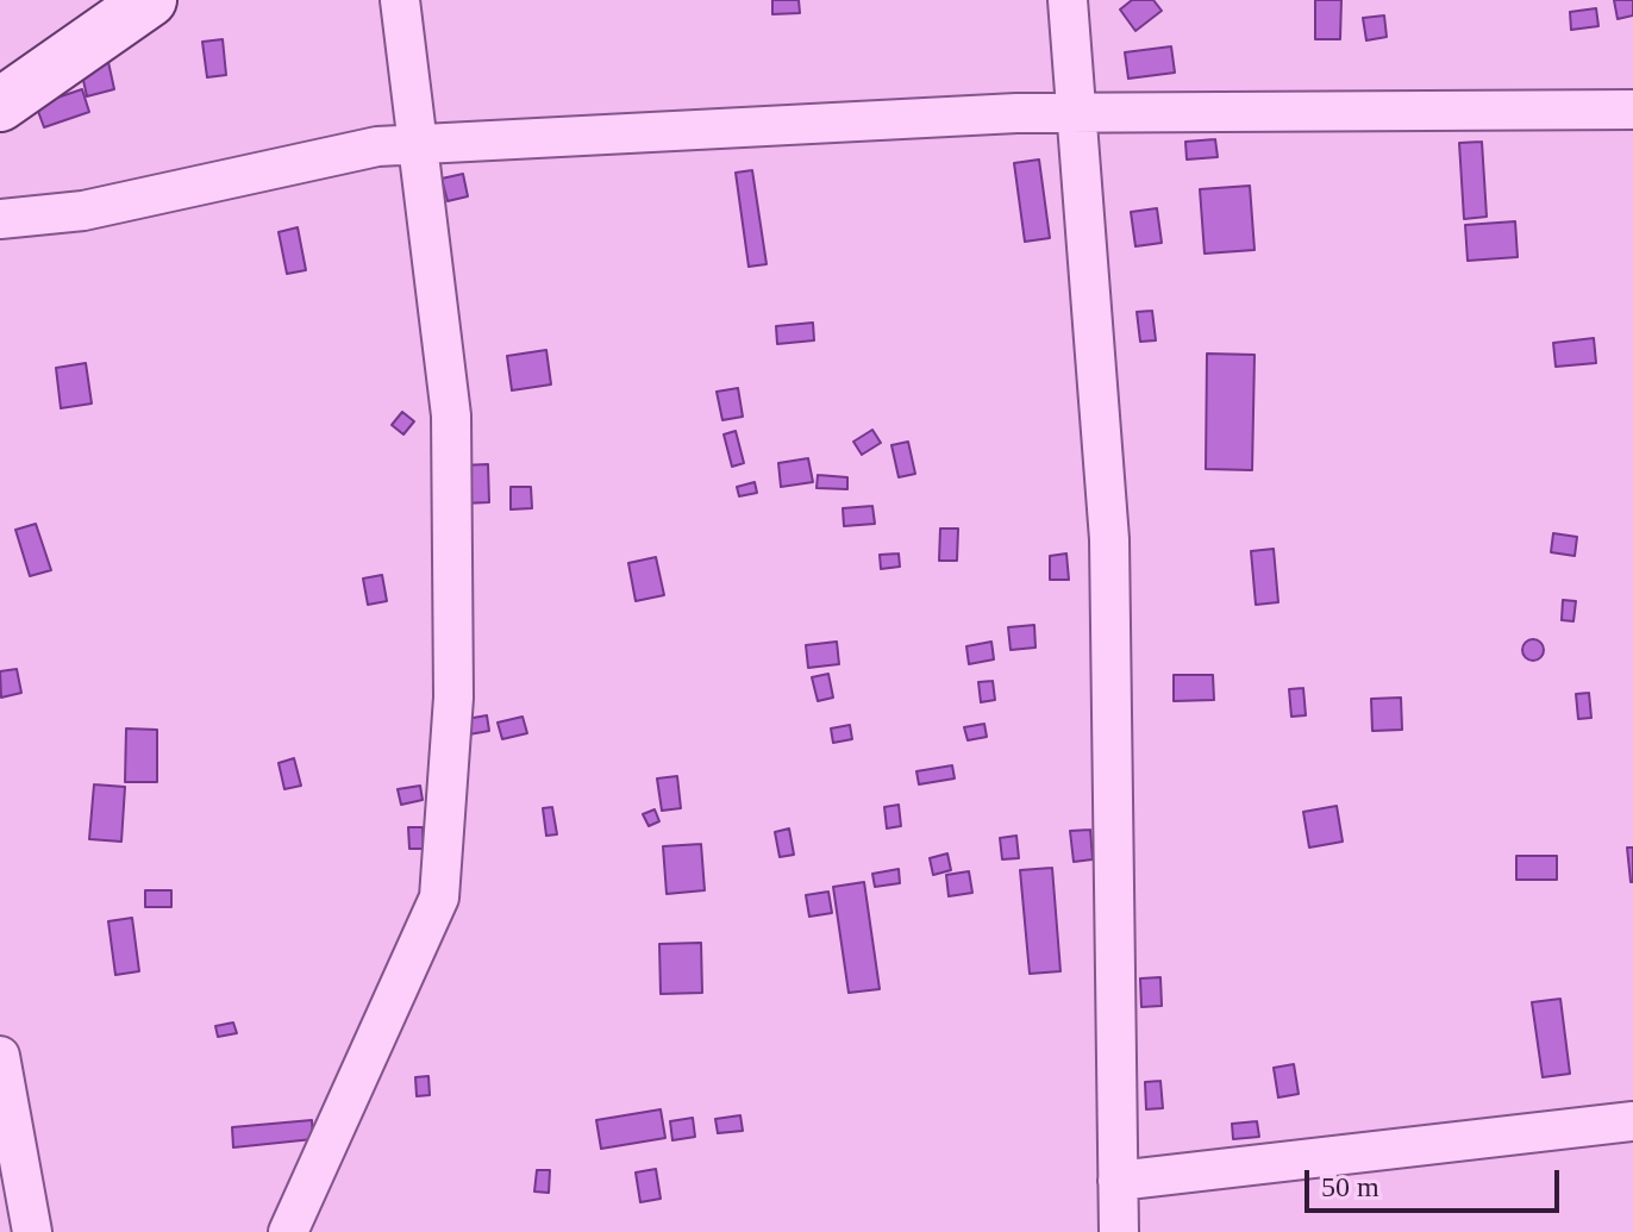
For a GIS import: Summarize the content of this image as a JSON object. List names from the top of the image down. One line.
{"scale_bar":"50 m"}
